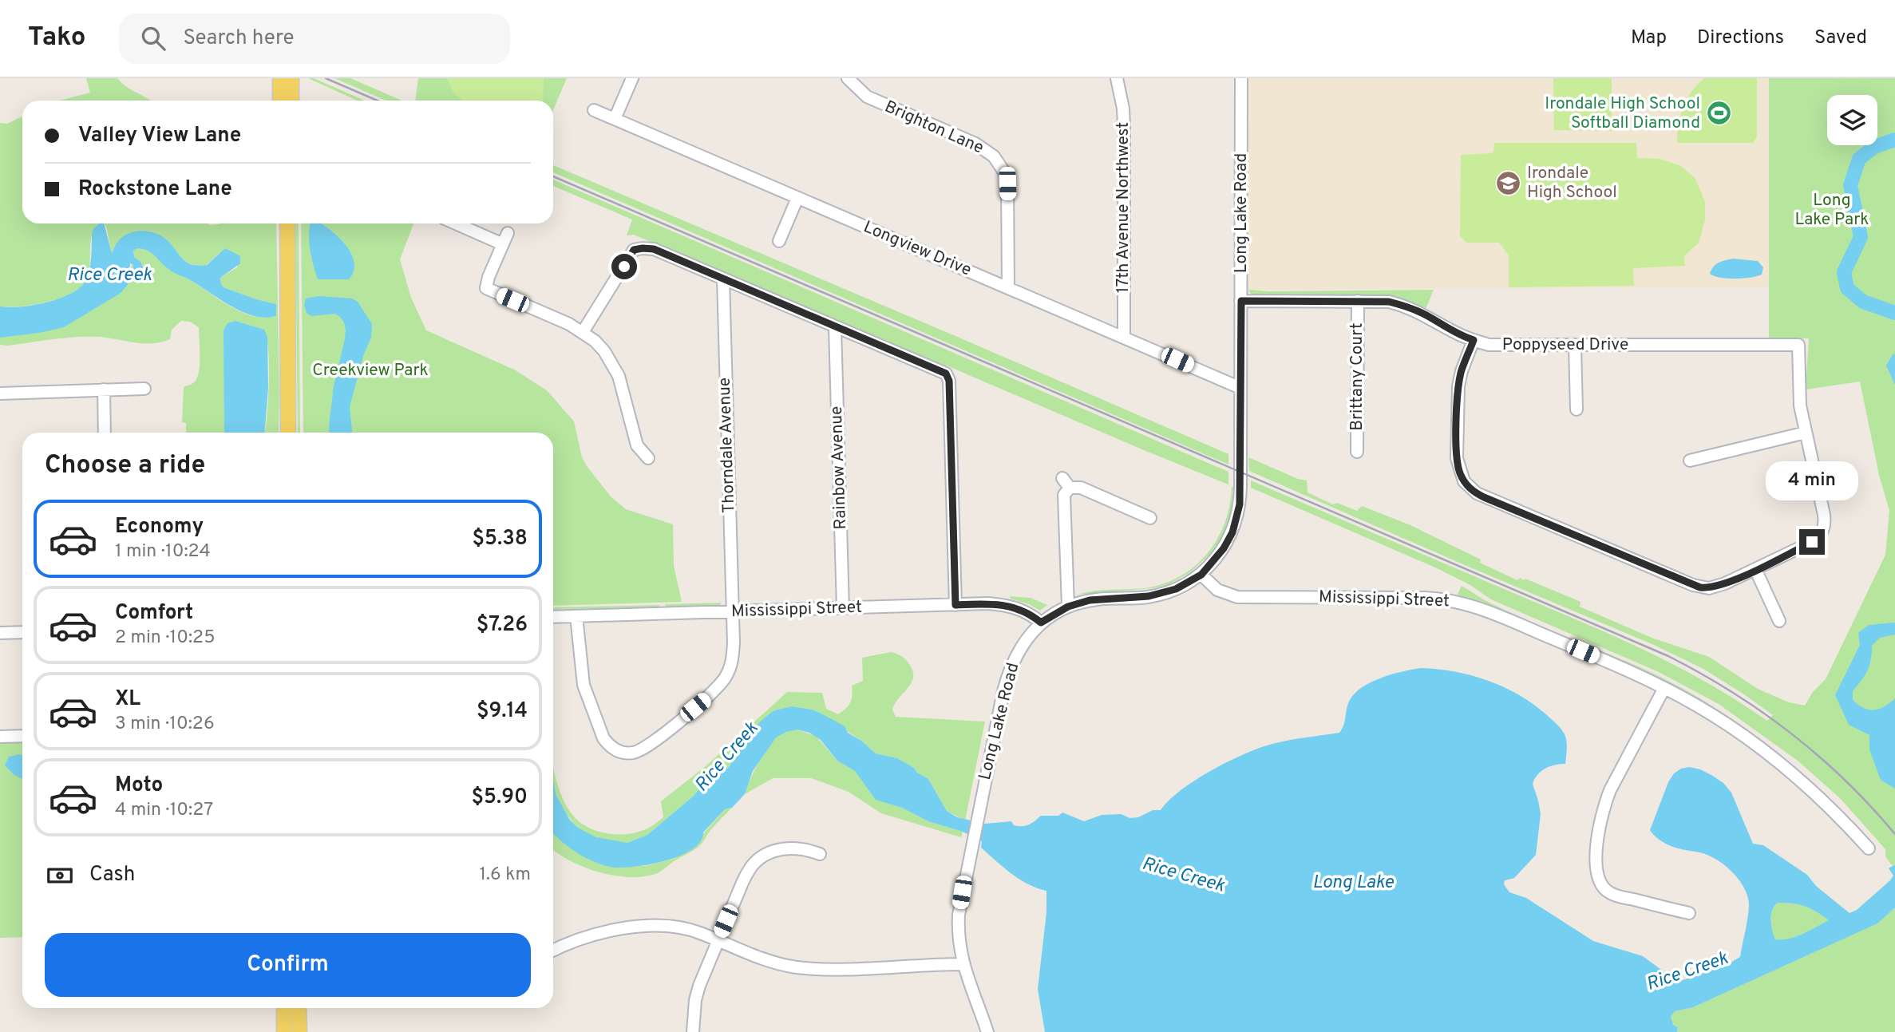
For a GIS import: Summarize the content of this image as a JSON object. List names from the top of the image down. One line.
{"streets":{"street":["Brighton Lane","17th Avenue Northwest","Long Lake Road","Longview Drive","Poppyseed Drive","Brittany Court","Thorndale Avenue","Rainbow Avenue","Mississippi Street"]},"crossings":[["Brighton Lane","Longview Drive"],["17th Avenue Northwest","Longview Drive"],["Long Lake Road","Longview Drive"],["Long Lake Road","Poppyseed Drive"],["Long Lake Road","Mississippi Street"],["Poppyseed Drive","Brittany Court"],["Thorndale Avenue","Mississippi Street"],["Rainbow Avenue","Mississippi Street"]],"water":["Rice Creek","Long Lake"],"parks":["Long Lake Park","Creekview Park"],"places":{"sports":["Irondale High School Softball Diamond"],"school or university":["Irondale High School"]},"page":{"header":"Tako","search":"Search here","nav":["Map","Directions","Saved"],"banner":["Valley View Lane","Rockstone Lane"],"heading":"Choose a ride","bubble":"4 min","list":[{"name":"Economy","note":"1 min · 10:24","value":"$5.38"},{"name":"Comfort","note":"2 min · 10:25","value":"$7.26"},{"name":"XL","note":"3 min · 10:26","value":"$9.14"},{"name":"Moto","note":"4 min · 10:27","value":"$5.90"}],"pay":["Cash","1.6 km"],"buttons":"Confirm"}}
